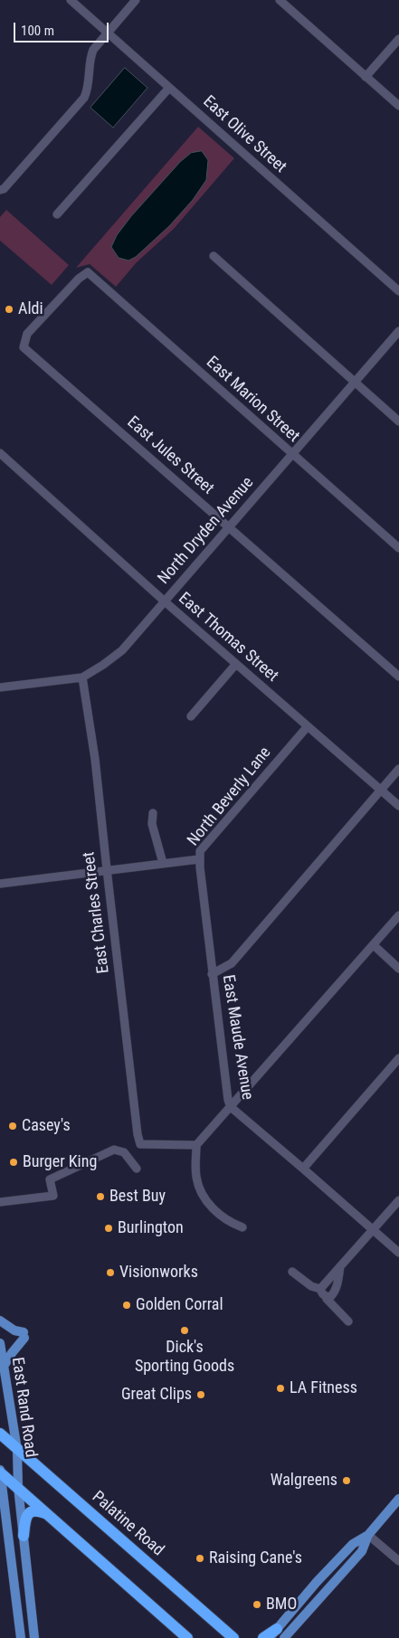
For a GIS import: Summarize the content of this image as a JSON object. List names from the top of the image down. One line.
{"streets":{"highway":["Palatine Road"],"main road":["East Rand Road"],"street":["East Olive Street","East Marion Street","East Jules Street","North Dryden Avenue","East Thomas Street","North Beverly Lane","East Charles Street","East Maude Avenue"]},"crossings":[["East Marion Street","East Jules Street"],["East Marion Street","North Dryden Avenue"],["East Jules Street","North Dryden Avenue"],["North Dryden Avenue","East Thomas Street"],["North Dryden Avenue","East Charles Street"],["East Thomas Street","North Beverly Lane"],["North Beverly Lane","East Charles Street"],["North Beverly Lane","East Maude Avenue"],["East Rand Road","Palatine Road"]],"places":["Aldi","Casey's","Burger King","Best Buy","Burlington","Visionworks","Golden Corral","Dick's Sporting Goods","LA Fitness","Great Clips","Walgreens","Raising Cane's","BMO"],"scale_bar":"100 m"}
